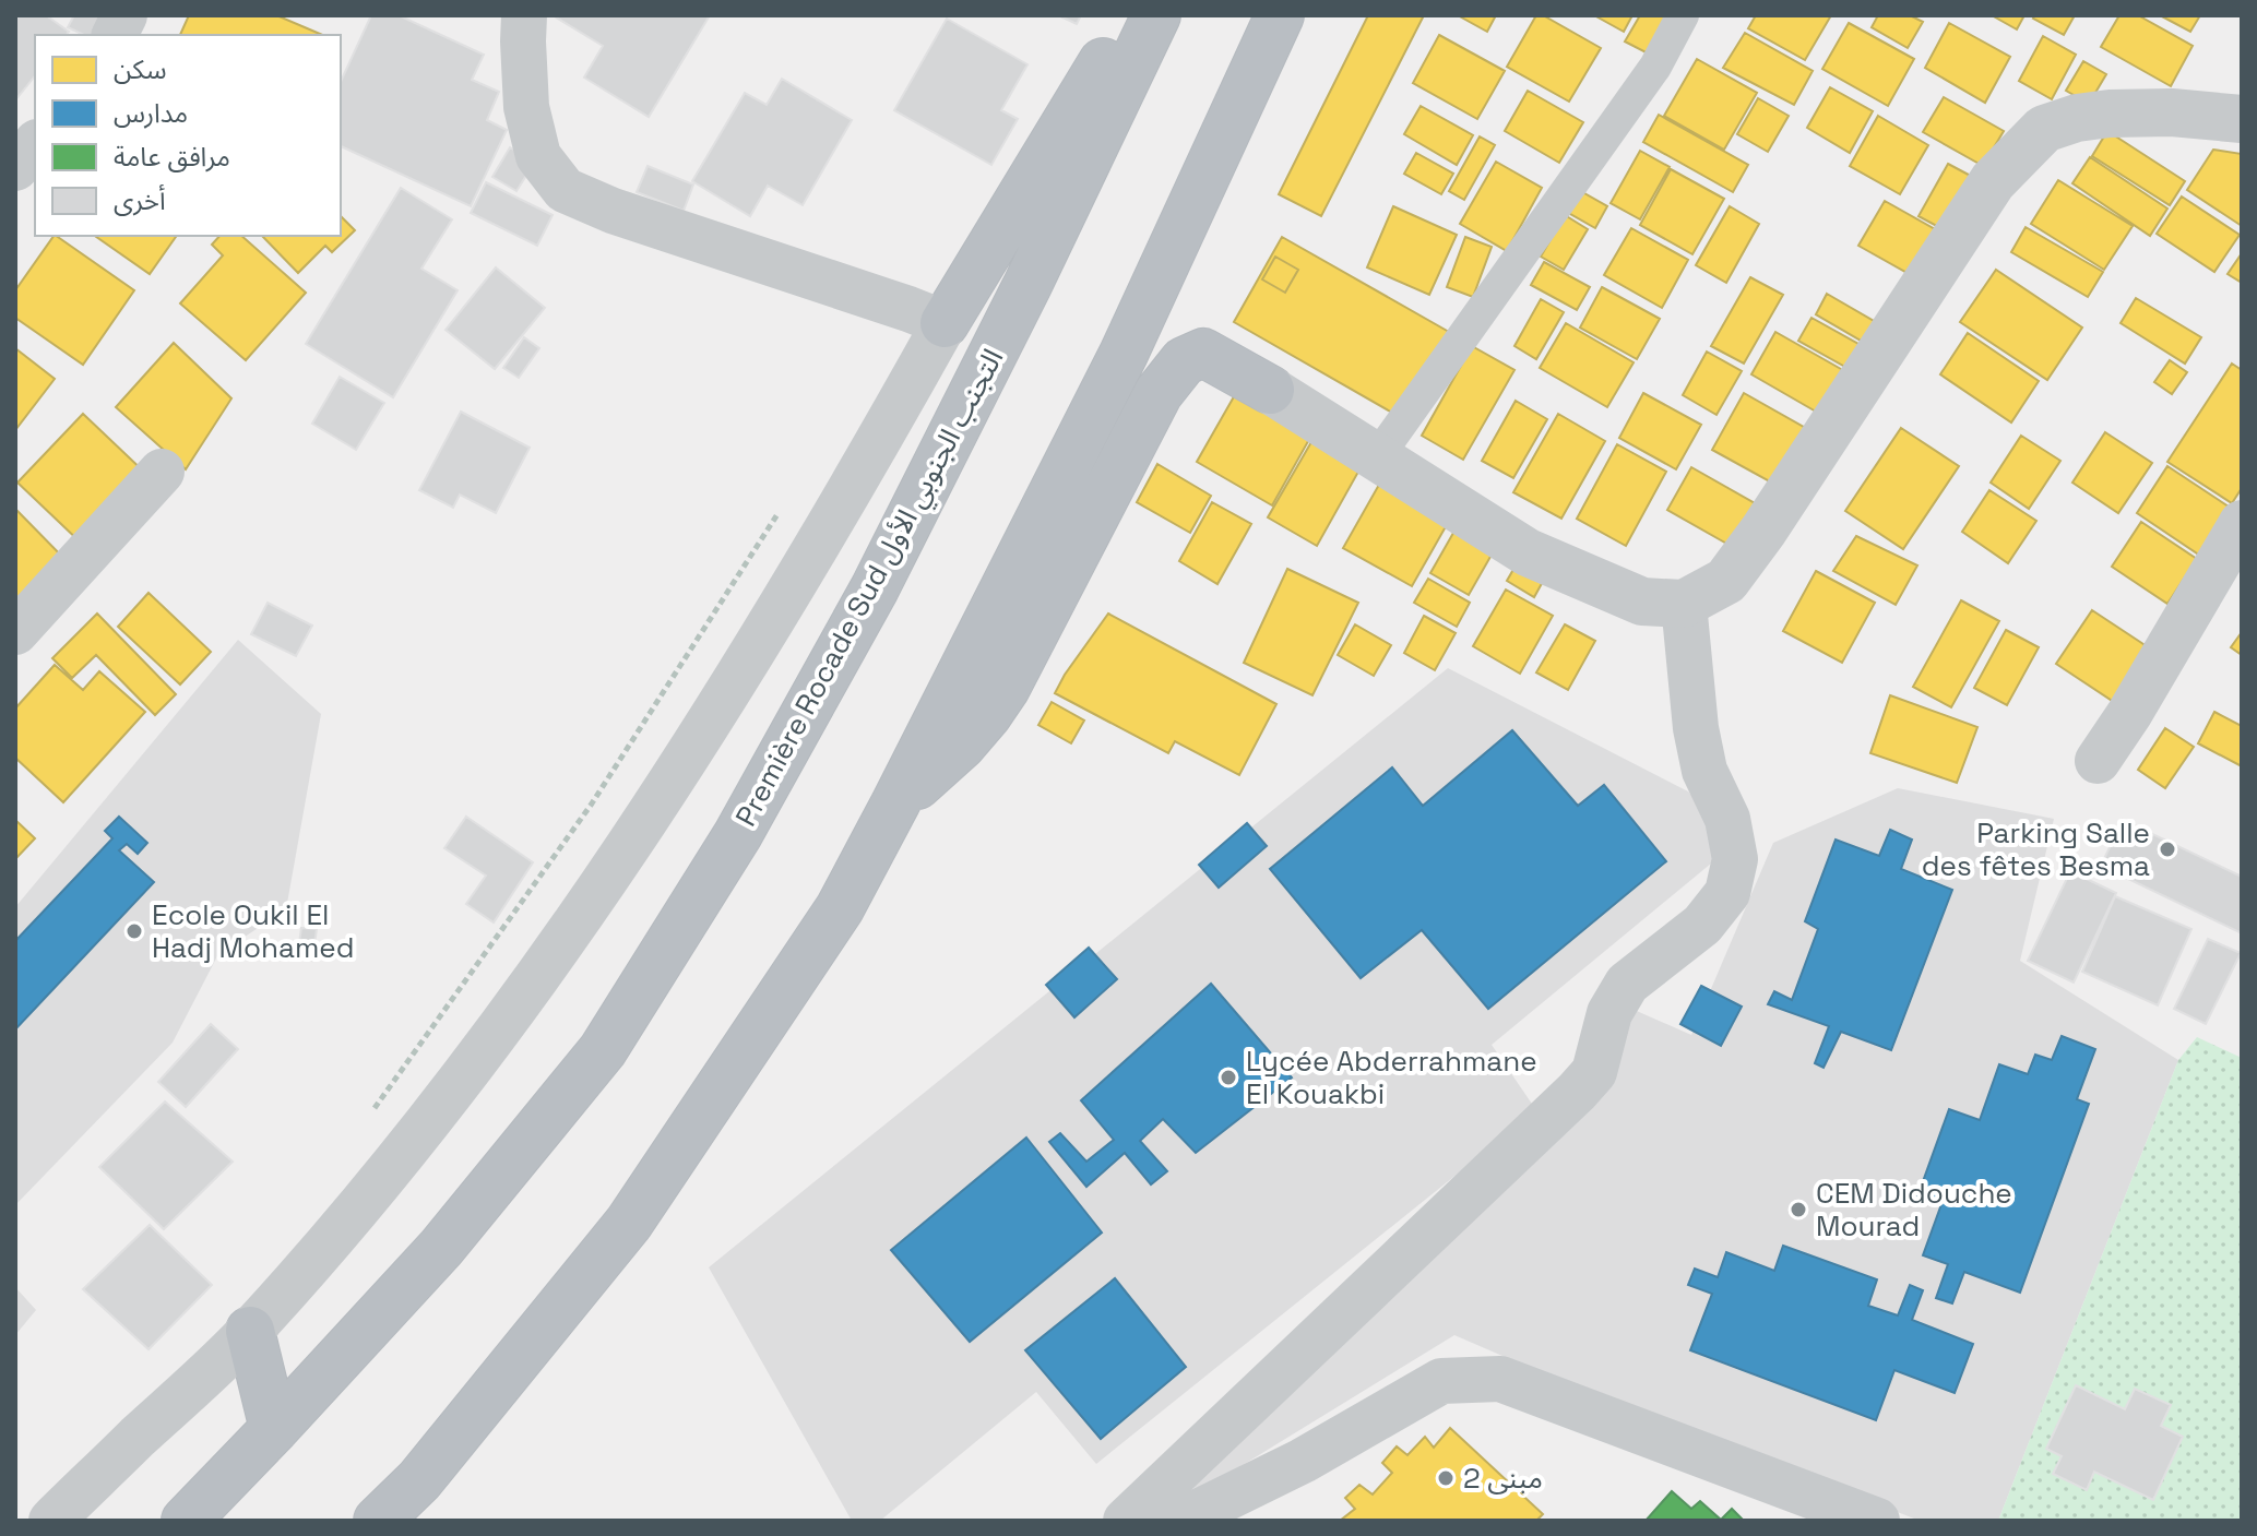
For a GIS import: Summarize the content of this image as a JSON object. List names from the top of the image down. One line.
{"streets":{"highway":["Première Rocade Sud التجنب الجنوبي الأول"]},"places":["Parking Salle des fêtes Besma","Ecole Oukil El Hadj Mohamed","Lycée Abderrahmane El Kouakbi","CEM Didouche Mourad","مبنى 2"],"legend":["سكن","مدارس","مرافق عامة","أخرى"]}
